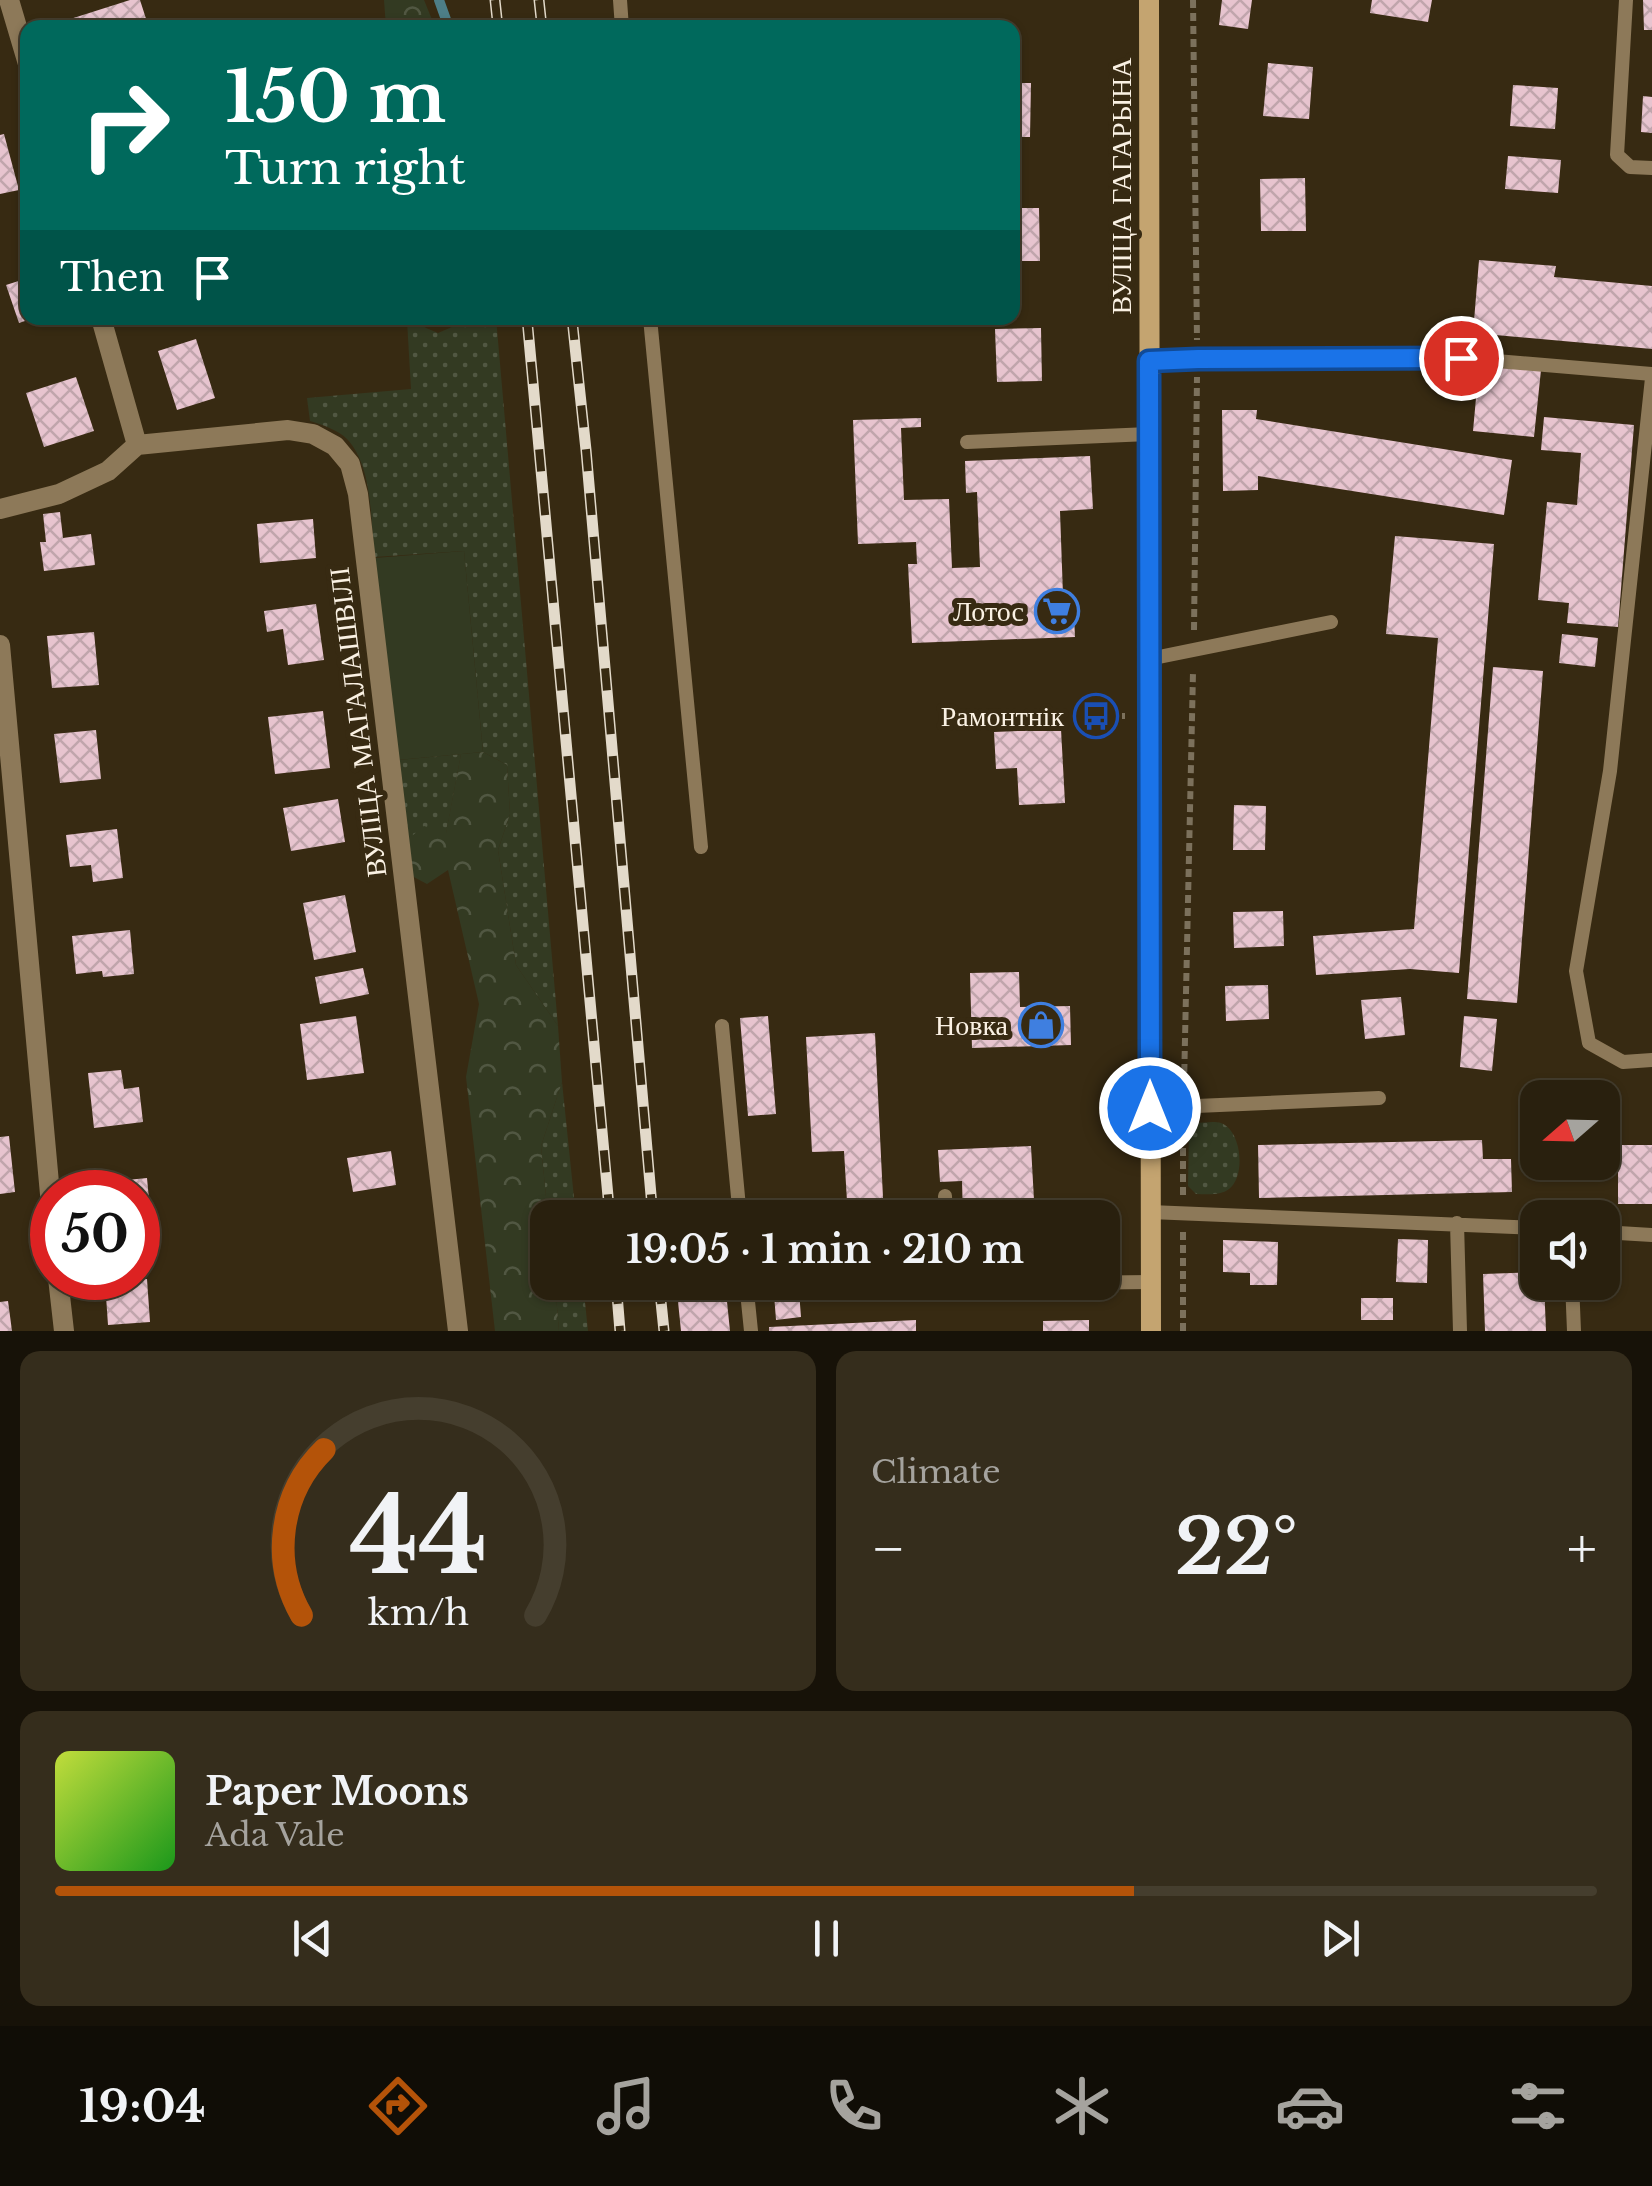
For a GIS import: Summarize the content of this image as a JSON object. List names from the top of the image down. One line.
{"streets":{"main road":["ВУЛІЦА ГАГАРЫНА"],"street":["ВУЛІЦА МАГАЛАШВІЛІ"]},"places":{"supermarket":["Лотос"],"bus stop":["Рамонтнік"],"shop":["Новка"]},"north":"left","page":{"turn":["150 m","Turn right"],"then":"Then","limit":"50","trip":"19:05 · 1 min · 210 m","tile":"Climate","heat":["−","22°","+"],"song":["Paper Moons","Ada Vale"],"tabs":"19:04","gauge":["44","km/h"]}}
